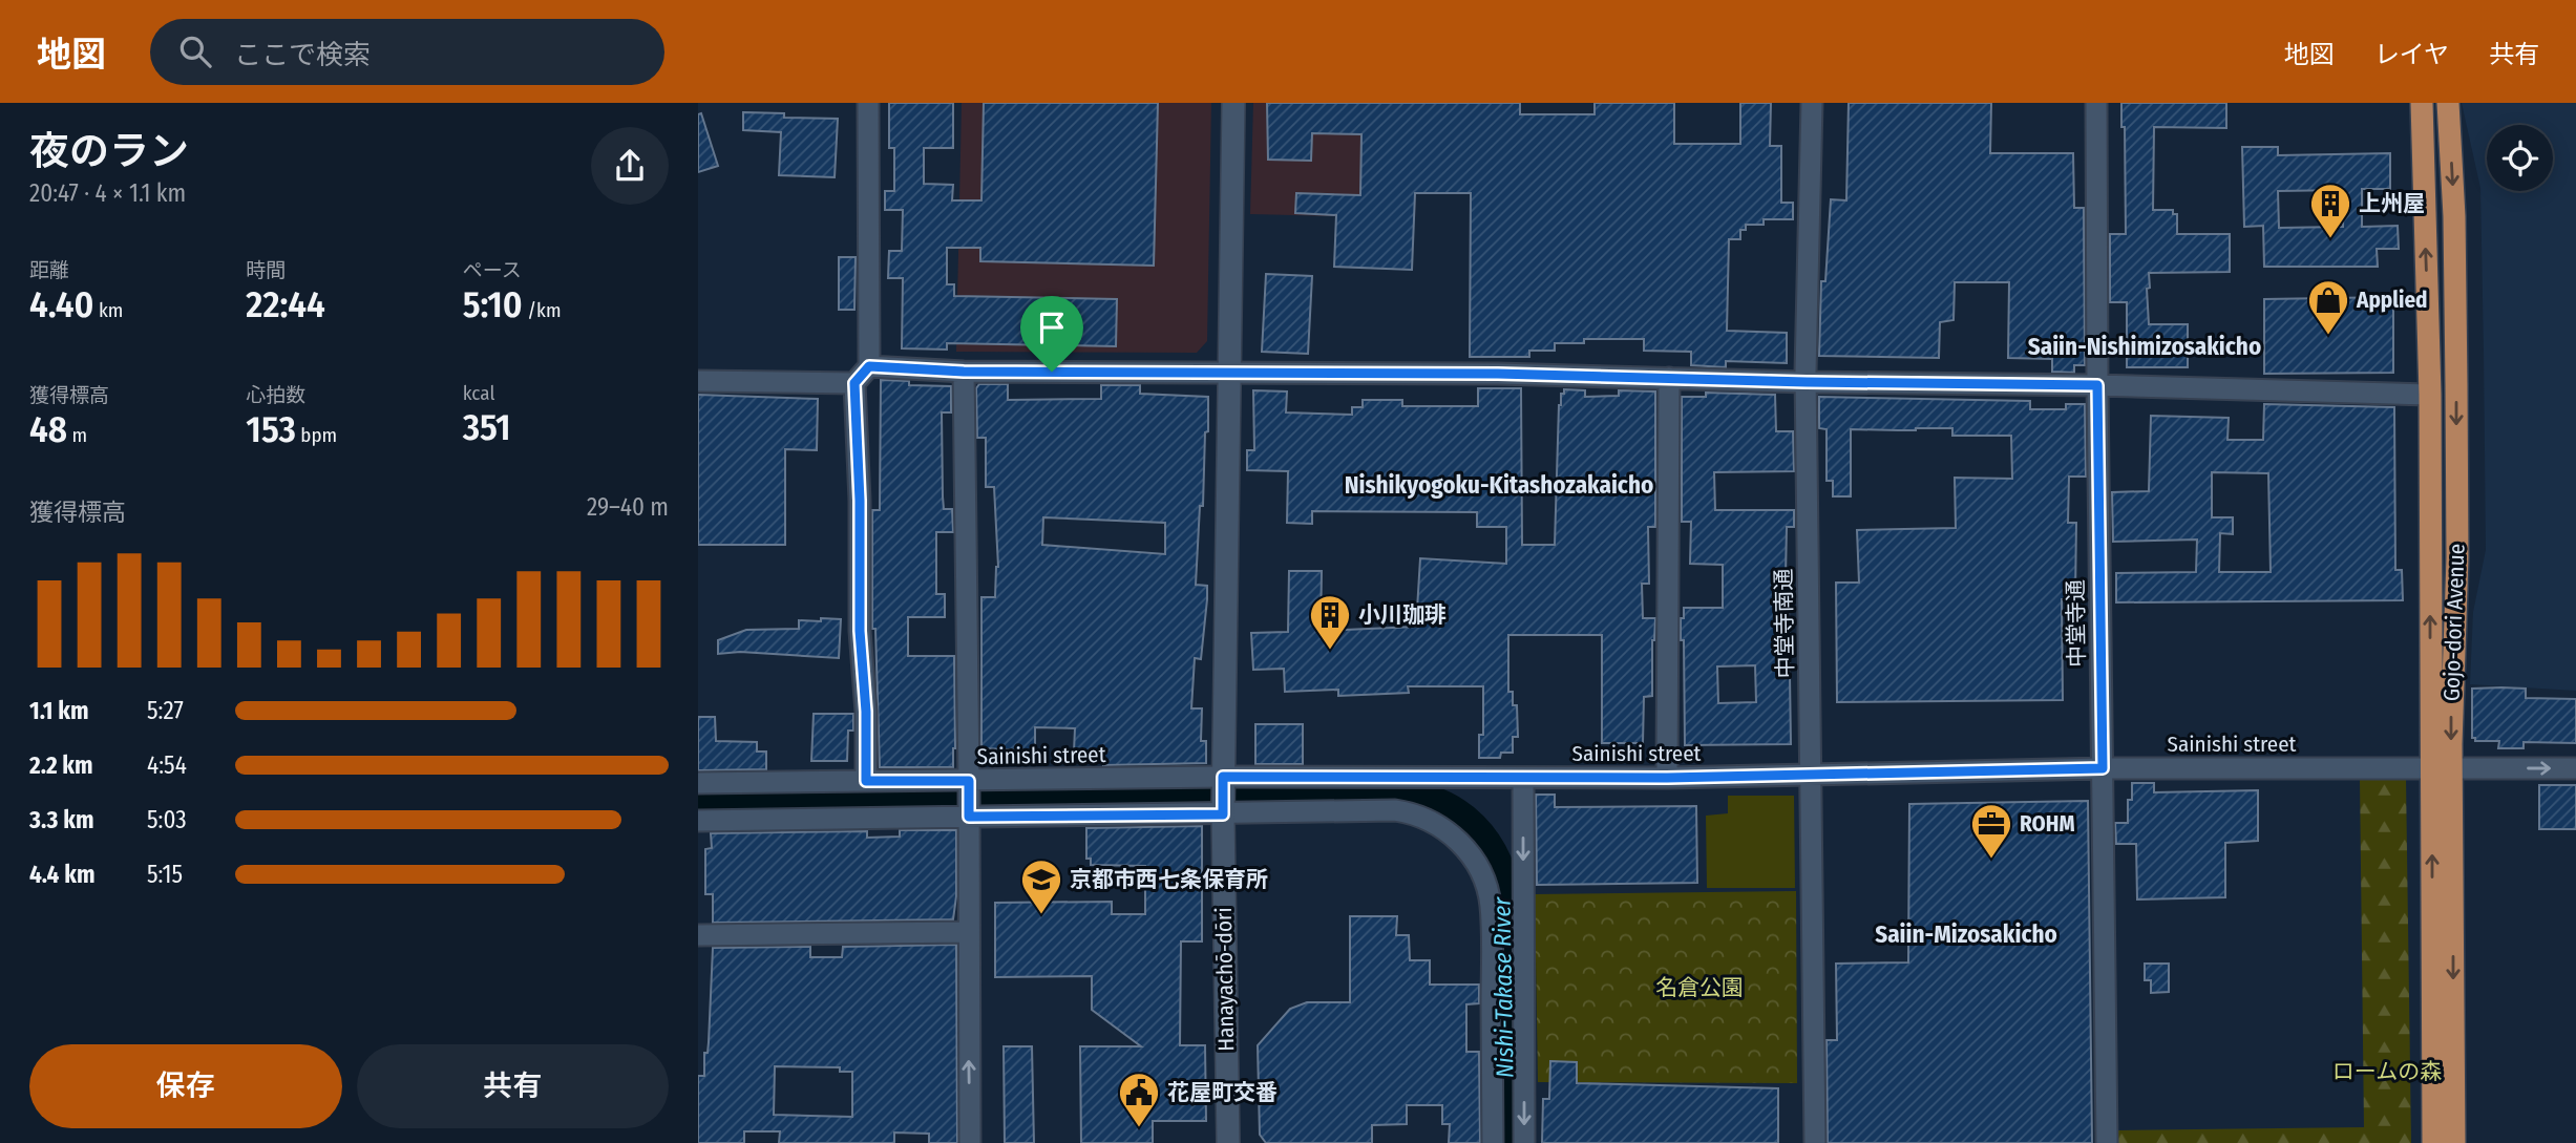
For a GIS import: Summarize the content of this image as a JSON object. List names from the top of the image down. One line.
{"streets":{"highway":["Gojo-dori Avenue"],"street":["中堂寺南通","中堂寺通","Sainishi street","Hanayachō-dōri"]},"crossings":[["Gojo-dori Avenue","Sainishi street"],["中堂寺南通","Sainishi street"],["中堂寺通","Sainishi street"],["Sainishi street","Hanayachō-dōri"]],"districts":["Saiin-Nishimizosakicho","Nishikyogoku-Kitashozakaicho","Saiin-Mizosakicho"],"water":["Nishi-Takase River"],"parks":["名倉公園","ロームの森"],"places":{"building":["上州屋","小川珈琲"],"shop":["Applied"],"office":["ROHM"],"school or university":["京都市西七条保育所"],"public building":["花屋町交番"]},"page":{"header":"地図","search":"ここで検索","nav":["地図","レイヤ","共有"],"heading":["夜のラン","20:47 · 4 × 1.1 km"],"stats":[["距離","4.40 km"],["時間","22:44"],["ペース","5:10 /km"],["獲得標高","48 m"],["心拍数","153 bpm"],["kcal","351"]],"chart":["獲得標高","29–40 m"],"list":[{"name":"1.1 km","note":"5:27"},{"name":"2.2 km","note":"4:54"},{"name":"3.3 km","note":"5:03"},{"name":"4.4 km","note":"5:15"}],"buttons":["保存","共有"]}}
